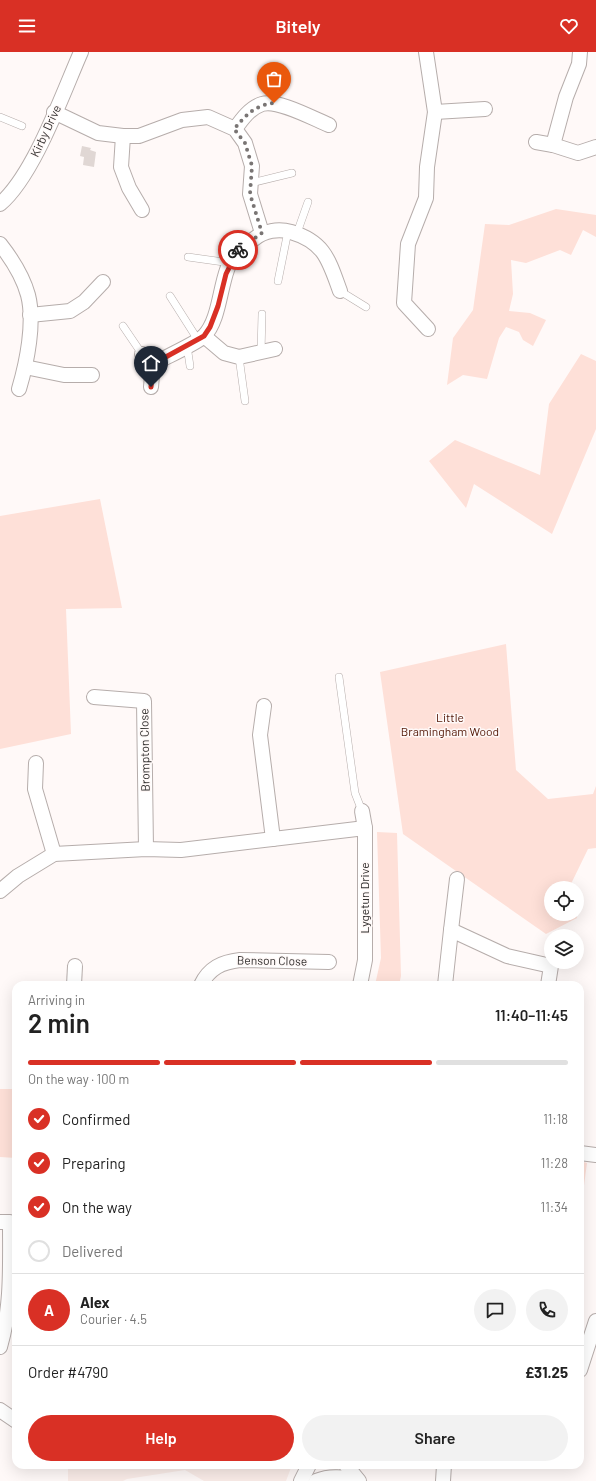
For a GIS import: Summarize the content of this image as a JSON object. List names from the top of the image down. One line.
{"streets":{"street":["Kirby Drive","Brompton Close","Lygetun Drive","Benson Close"]},"parks":["Little Bramingham Wood"],"page":{"header":"Bitely","heading":["2 min","Arriving in","11:40–11:45"],"panel":["Alex","Courier · 4.5","Order #4790","£31.25"],"bar":"On the way · 100 m","list":[["Confirmed","11:18"],["Preparing","11:28"],["On the way","11:34"],"Delivered"],"round":"A","buttons":["Help","Share"]}}
